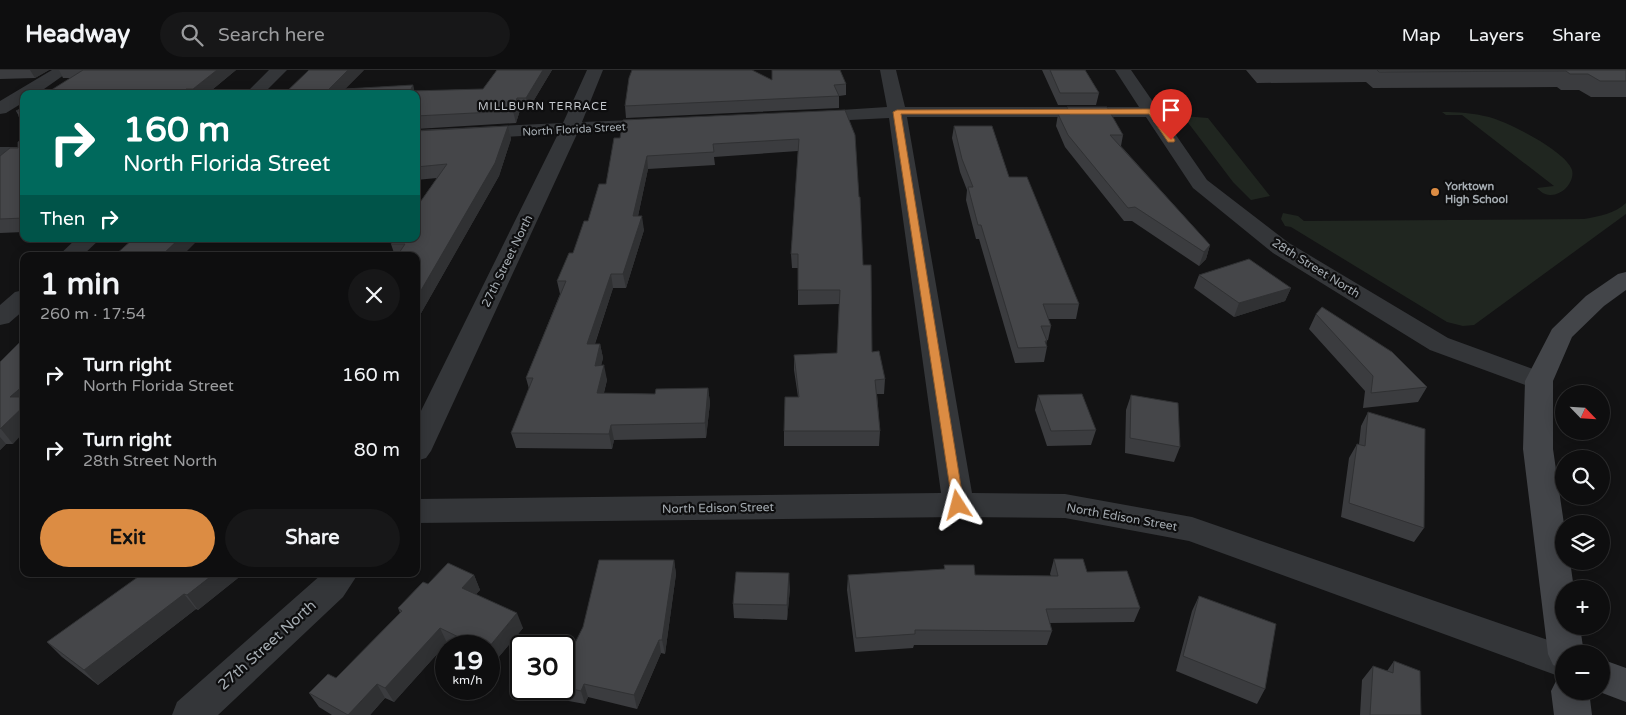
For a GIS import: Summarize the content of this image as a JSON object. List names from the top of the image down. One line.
{"streets":{"street":["North Florida Street","27th Street North","28th Street North","North Edison Street"]},"crossings":[["North Florida Street","27th Street North"]],"districts":["MILLBURN TERRACE"],"places":["Yorktown High School"],"north":"bottom right","page":{"header":"Headway","search":"Search here","nav":["Map","Layers","Share"],"turn":["160 m","North Florida Street"],"then":"Then","heading":["1 min","260 m · 17:54"],"list":[{"name":"Turn right","note":"North Florida Street","value":"160 m"},{"name":"Turn right","note":"28th Street North","value":"80 m"}],"map_buttons":["+","−"],"buttons":["Exit","Share"],"speed":"19 km/h","limit":"30"}}
